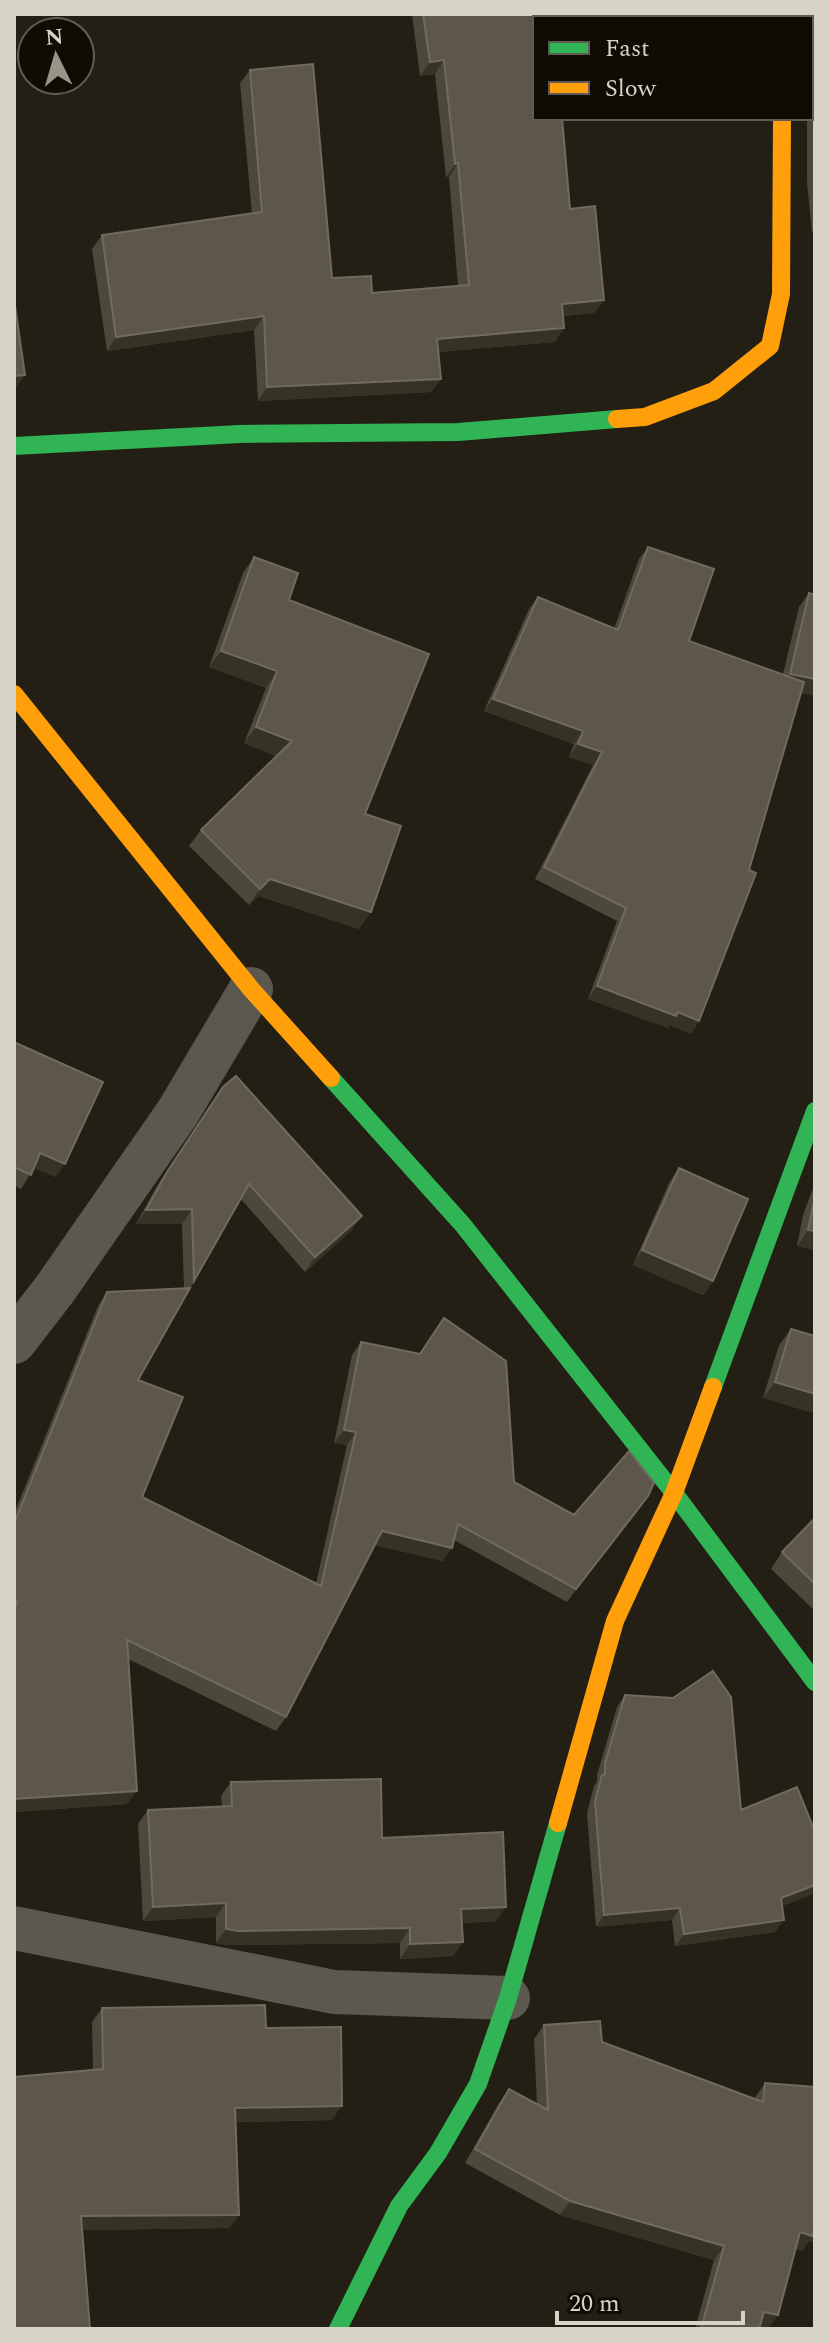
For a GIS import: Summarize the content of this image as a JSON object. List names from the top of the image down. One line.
{"legend":["Fast","Slow"],"scale_bar":"20 m","north":"top"}
